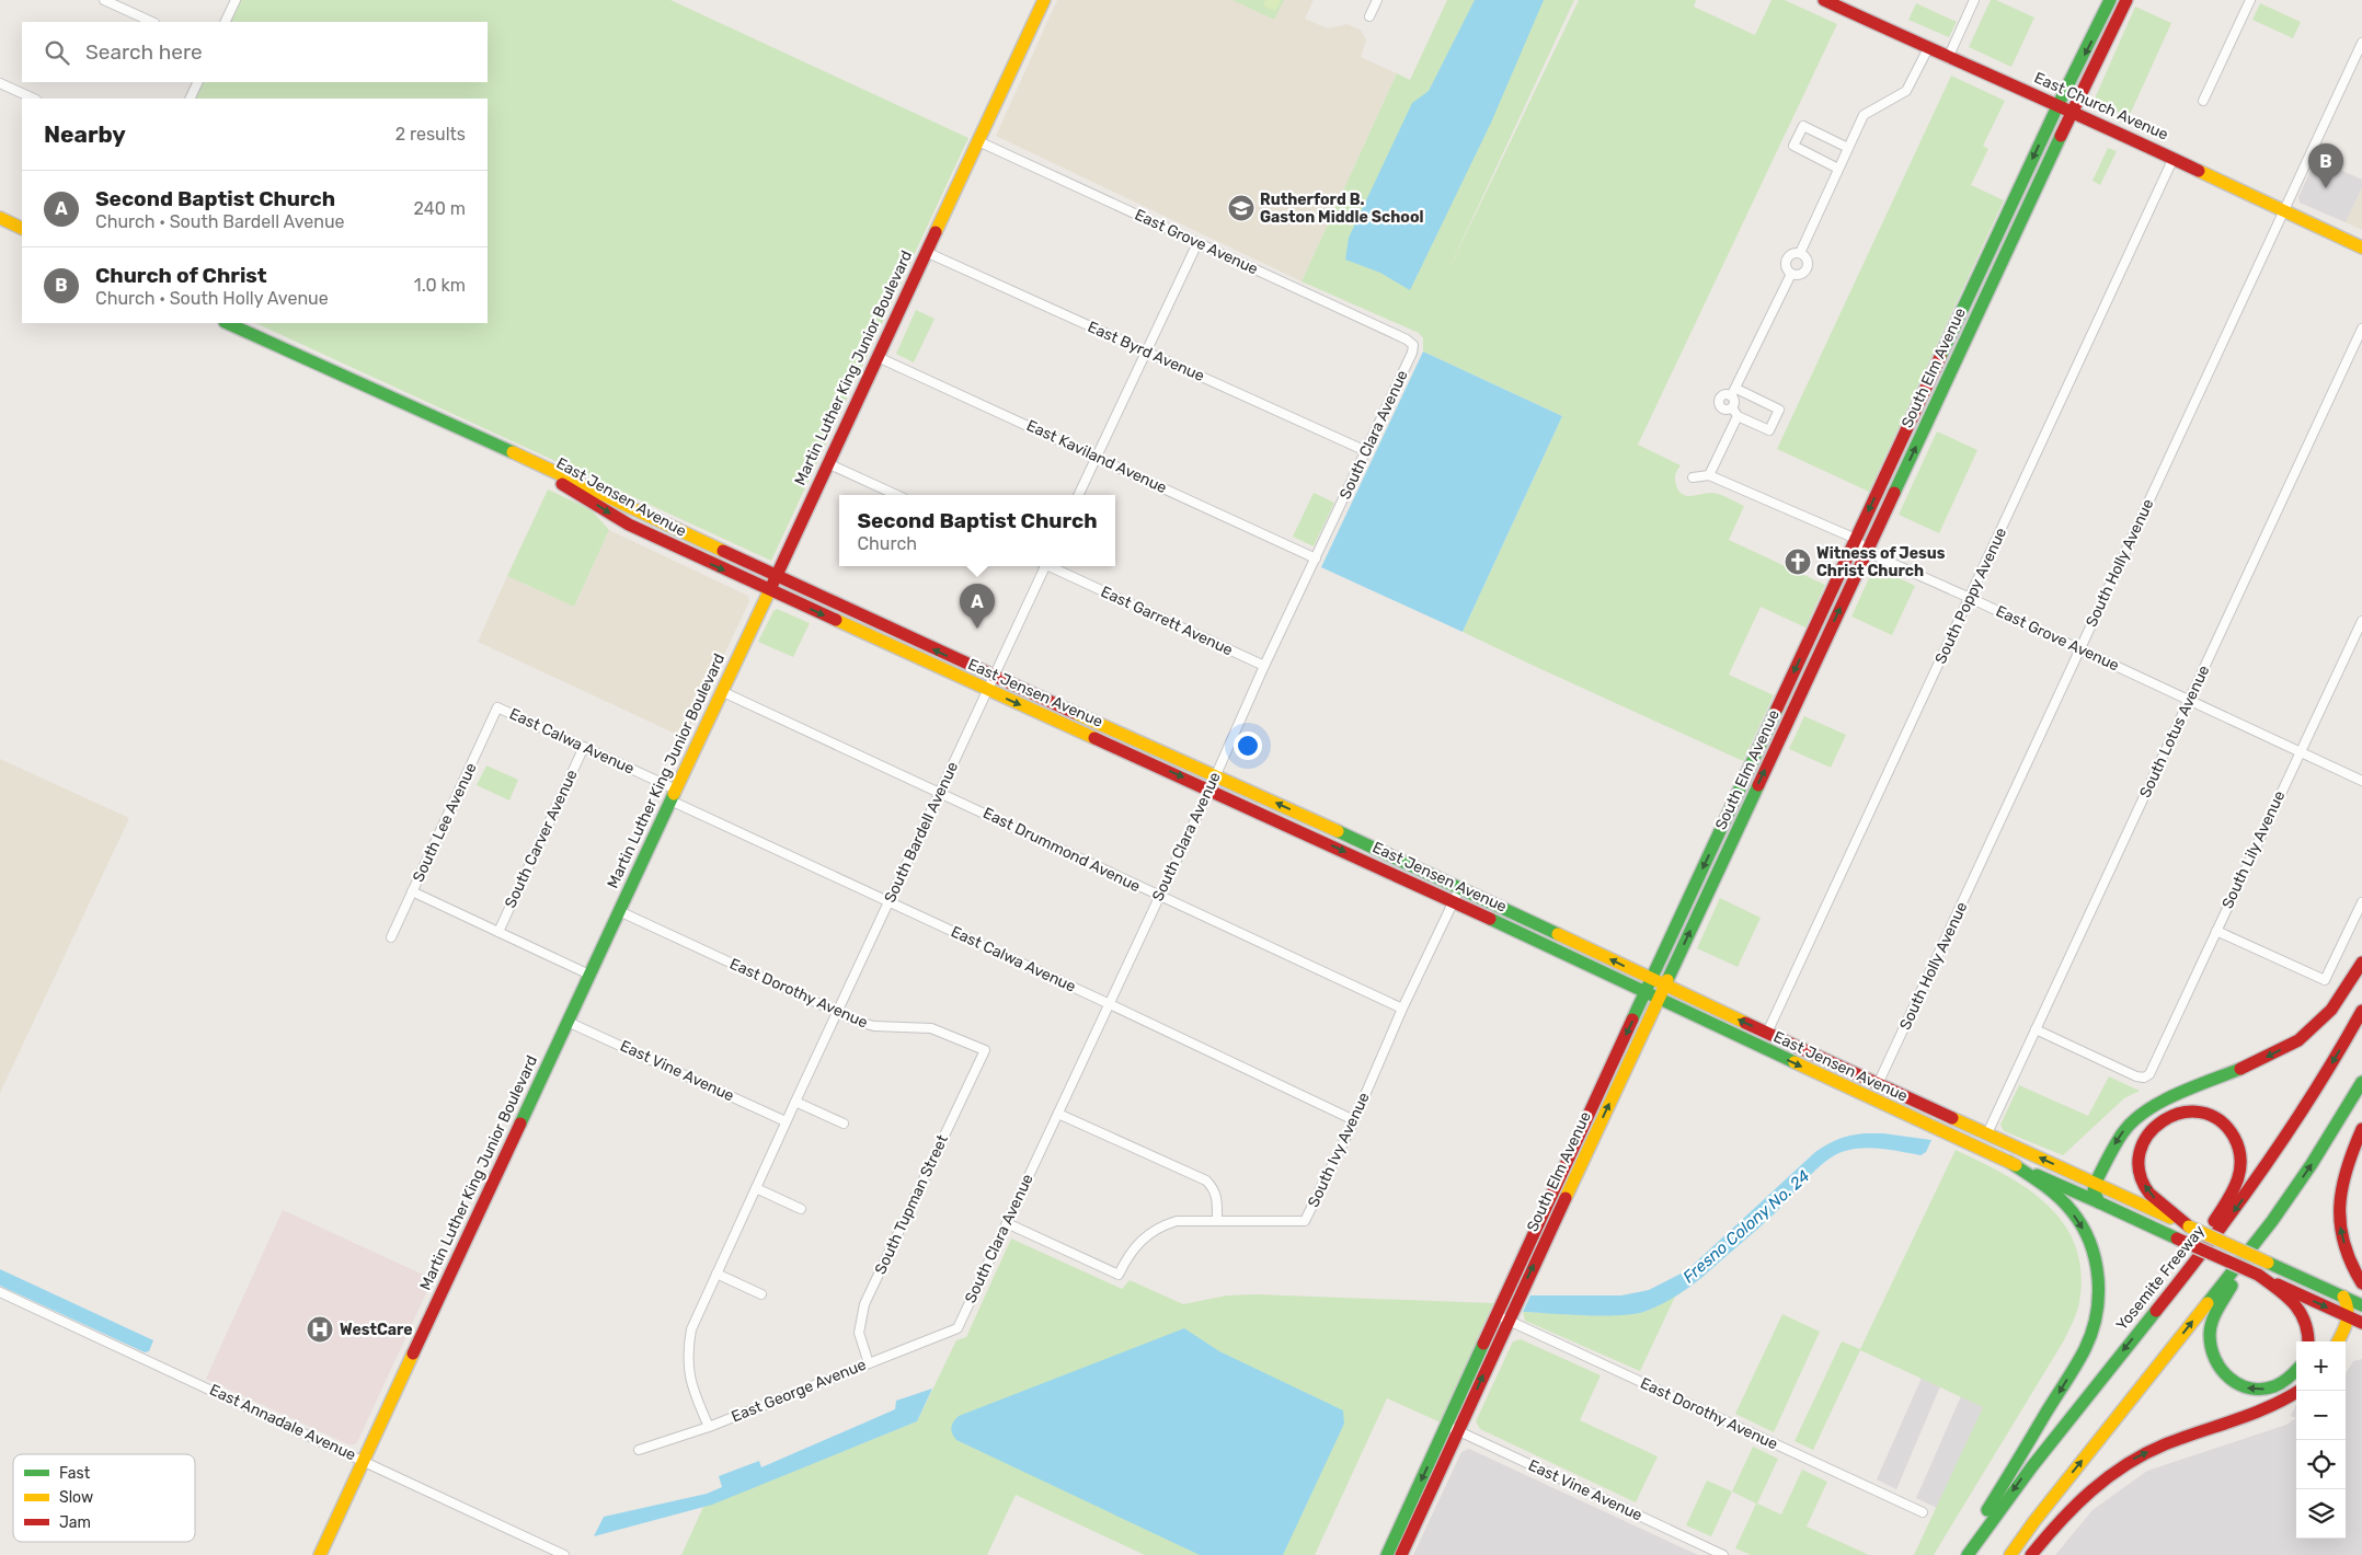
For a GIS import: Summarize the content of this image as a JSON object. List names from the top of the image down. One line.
{"streets":{"main road":["East Church Avenue","Martin Luther King Junior Boulevard","South Elm Avenue","East Jensen Avenue","Yosemite Freeway"],"street":["East Grove Avenue","East Byrd Avenue","South Clara Avenue","East Kaviland Avenue","South Holly Avenue","South Poppy Avenue","East Garrett Avenue","South Lotus Avenue","East Calwa Avenue","South Lee Avenue","South Bardell Avenue","South Carver Avenue","East Drummond Avenue","South Lily Avenue","East Dorothy Avenue","East Vine Avenue","South Ivy Avenue","South Tupman Street","East George Avenue","East Annadale Avenue"]},"crossings":[["East Church Avenue","South Elm Avenue"],["East Church Avenue","South Holly Avenue"],["East Church Avenue","South Poppy Avenue"],["East Grove Avenue","Martin Luther King Junior Boulevard"],["East Grove Avenue","South Elm Avenue"],["East Grove Avenue","South Clara Avenue"],["East Grove Avenue","South Holly Avenue"],["East Grove Avenue","South Poppy Avenue"],["East Grove Avenue","South Lotus Avenue"],["East Grove Avenue","South Lily Avenue"],["East Byrd Avenue","Martin Luther King Junior Boulevard"],["East Byrd Avenue","South Clara Avenue"],["Martin Luther King Junior Boulevard","East Kaviland Avenue"],["Martin Luther King Junior Boulevard","East Jensen Avenue"],["Martin Luther King Junior Boulevard","East Calwa Avenue"],["Martin Luther King Junior Boulevard","East Drummond Avenue"],["Martin Luther King Junior Boulevard","East Dorothy Avenue"],["Martin Luther King Junior Boulevard","East Vine Avenue"],["Martin Luther King Junior Boulevard","East Annadale Avenue"],["South Elm Avenue","East Jensen Avenue"],["South Elm Avenue","East Dorothy Avenue"],["South Elm Avenue","East Vine Avenue"],["South Clara Avenue","East Kaviland Avenue"],["South Clara Avenue","East Jensen Avenue"],["South Clara Avenue","East Garrett Avenue"],["South Clara Avenue","East Calwa Avenue"],["South Clara Avenue","East Drummond Avenue"],["South Clara Avenue","South Ivy Avenue"],["South Clara Avenue","East George Avenue"],["East Jensen Avenue","South Holly Avenue"],["East Jensen Avenue","South Poppy Avenue"],["East Jensen Avenue","South Lotus Avenue"],["East Jensen Avenue","South Bardell Avenue"],["East Jensen Avenue","South Ivy Avenue"],["South Lotus Avenue","South Lily Avenue"],["East Calwa Avenue","South Lee Avenue"],["East Calwa Avenue","South Bardell Avenue"],["East Calwa Avenue","South Carver Avenue"],["East Calwa Avenue","South Ivy Avenue"],["South Bardell Avenue","East Drummond Avenue"],["South Bardell Avenue","East Dorothy Avenue"],["South Bardell Avenue","East Vine Avenue"],["South Bardell Avenue","East George Avenue"],["East Drummond Avenue","South Ivy Avenue"],["East Dorothy Avenue","South Tupman Street"],["South Tupman Street","East George Avenue"]],"water":["Fresno Colony No. 24"],"places":{"school or university":["Rutherford B. Gaston Middle School"],"church":["Witness of Jesus Christ Church"],"hospital":["WestCare"]},"legend":["Fast","Slow","Jam"],"page":{"search":"Search here","heading":["Nearby","2 results"],"pins":["B","A"],"list":[{"mark":"A","name":"Second Baptist Church","note":"Church · South Bardell Avenue","value":"240 m"},{"mark":"B","name":"Church of Christ","note":"Church · South Holly Avenue","value":"1.0 km"}],"popup":["Second Baptist Church","Church"],"map_buttons":["+","−"]}}
